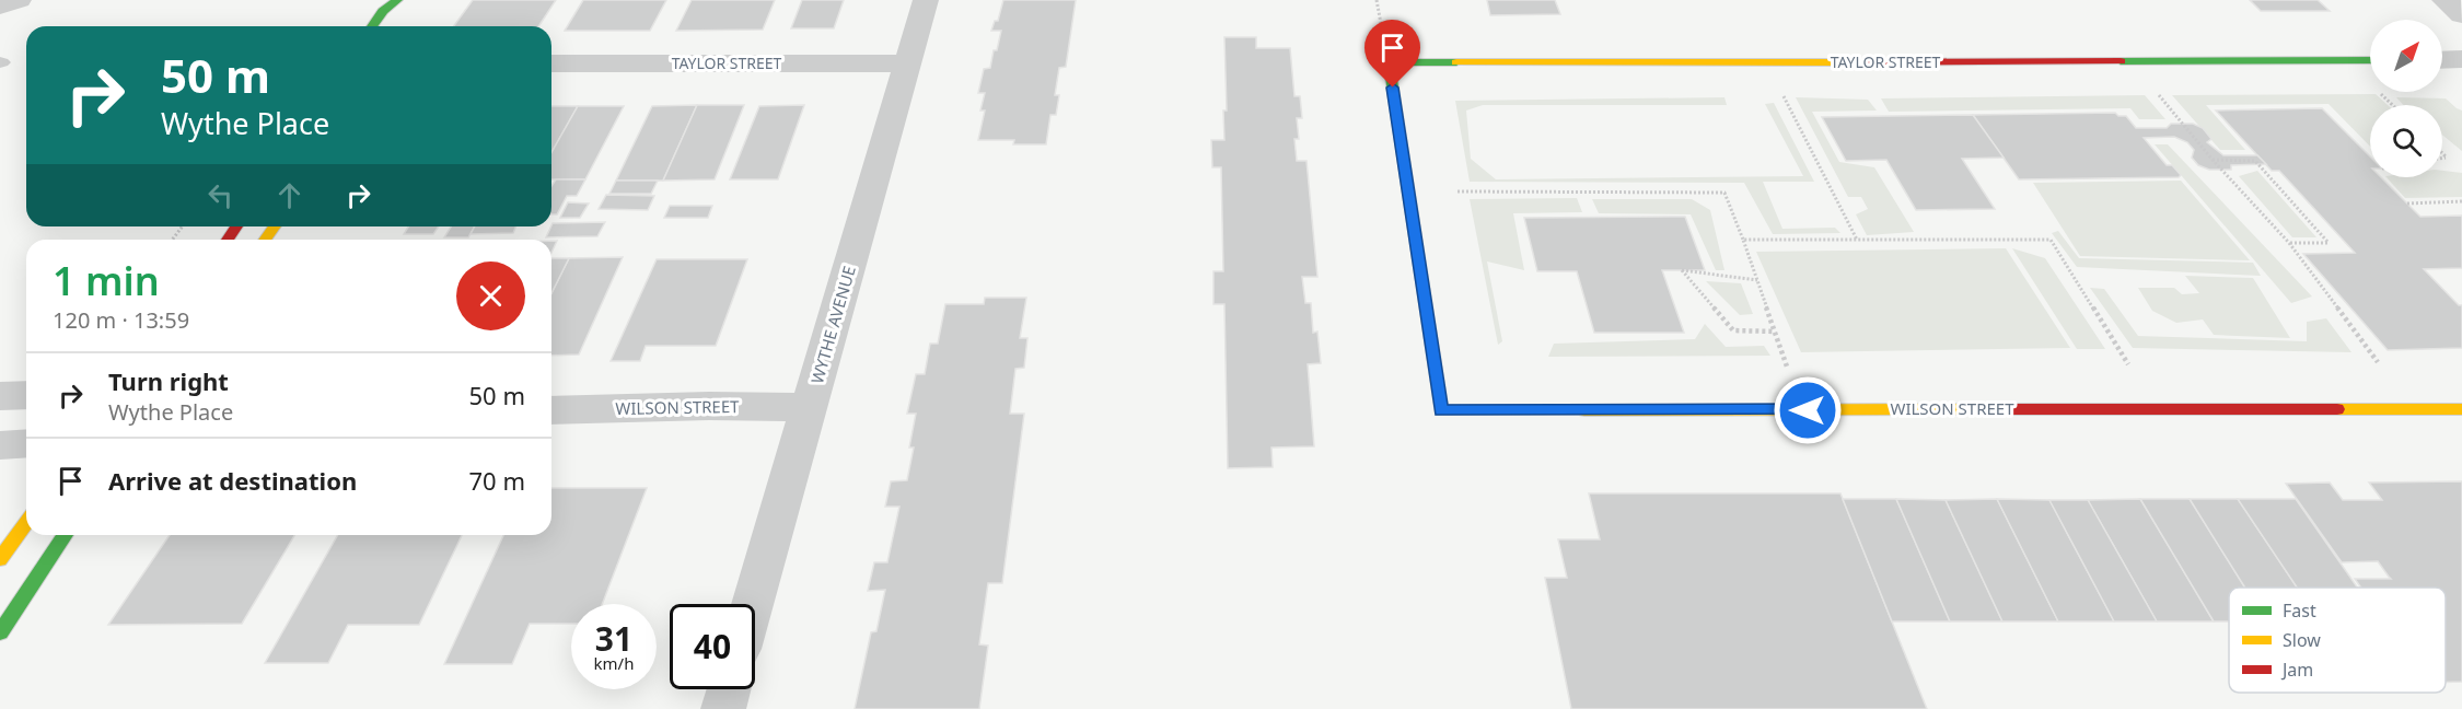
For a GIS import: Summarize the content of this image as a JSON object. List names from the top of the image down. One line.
{"streets":{"street":["TAYLOR STREET","WYTHE AVENUE","WILSON STREET"]},"crossings":[["TAYLOR STREET","WYTHE AVENUE"],["TAYLOR STREET","WILSON STREET"],["WYTHE AVENUE","WILSON STREET"]],"legend":["Fast","Slow","Jam"],"north":"top right","page":{"turn":["50 m","Wythe Place"],"heading":["1 min","120 m · 13:59"],"list":[{"name":"Turn right","note":"Wythe Place","value":"50 m"},{"name":"Arrive at destination","value":"70 m"}],"speed":"31 km/h","limit":"40"}}
